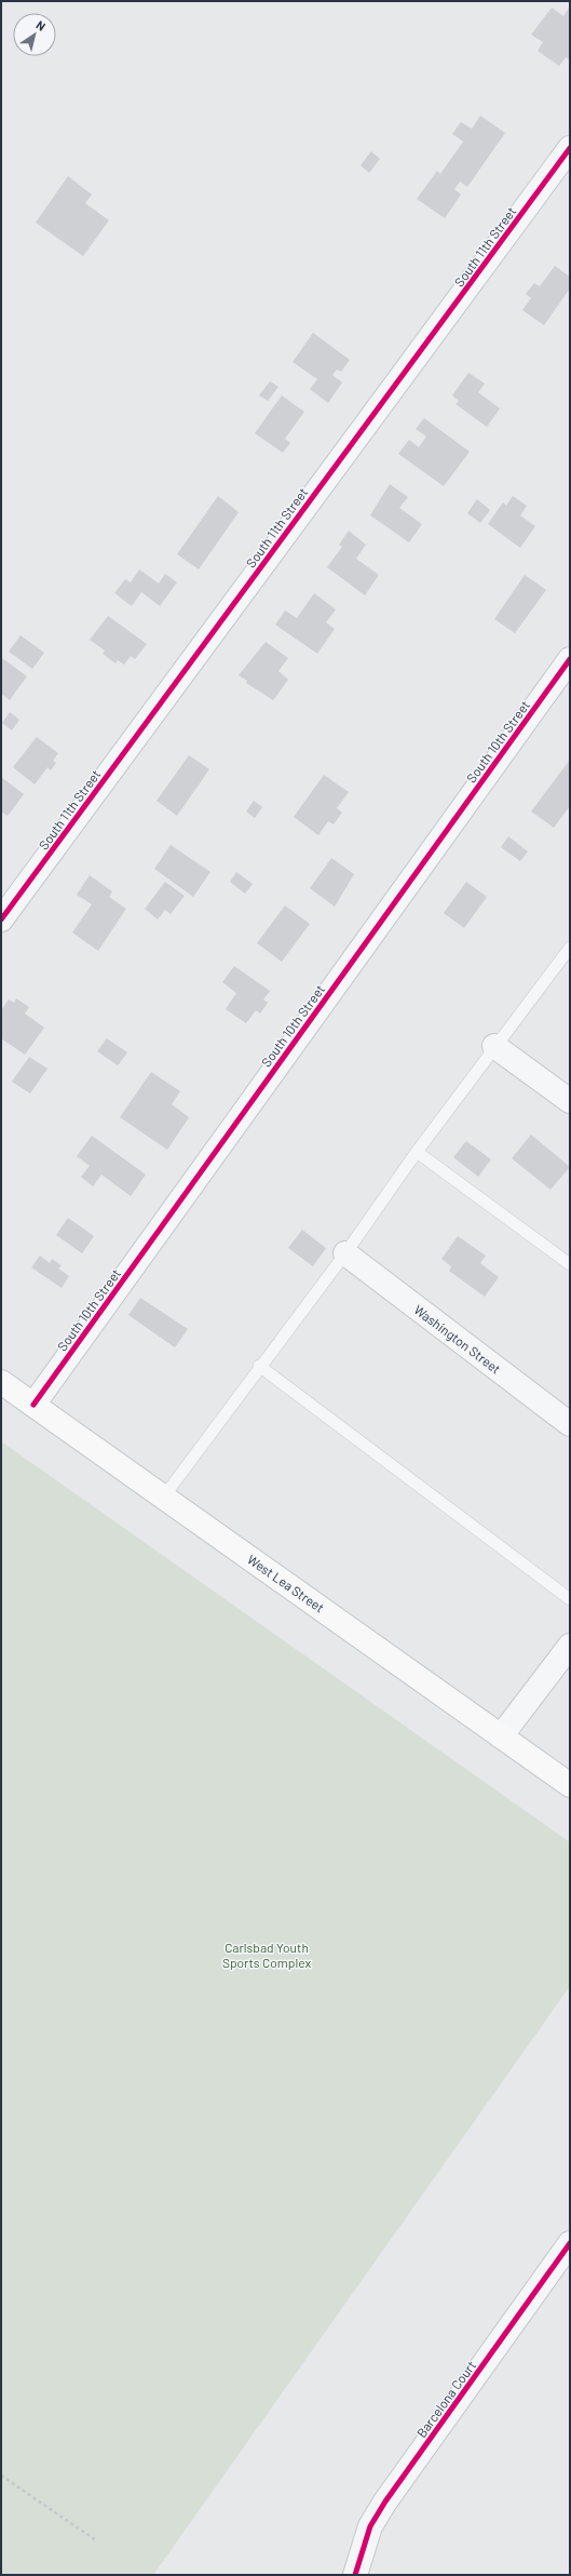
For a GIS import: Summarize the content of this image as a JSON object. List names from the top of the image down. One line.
{"streets":{"main road":["West Lea Street"],"street":["South 11th Street","South 10th Street","Washington Street","Barcelona Court"]},"crossings":[["South 10th Street","West Lea Street"]],"parks":["Carlsbad Youth Sports Complex"],"north":"top right"}
